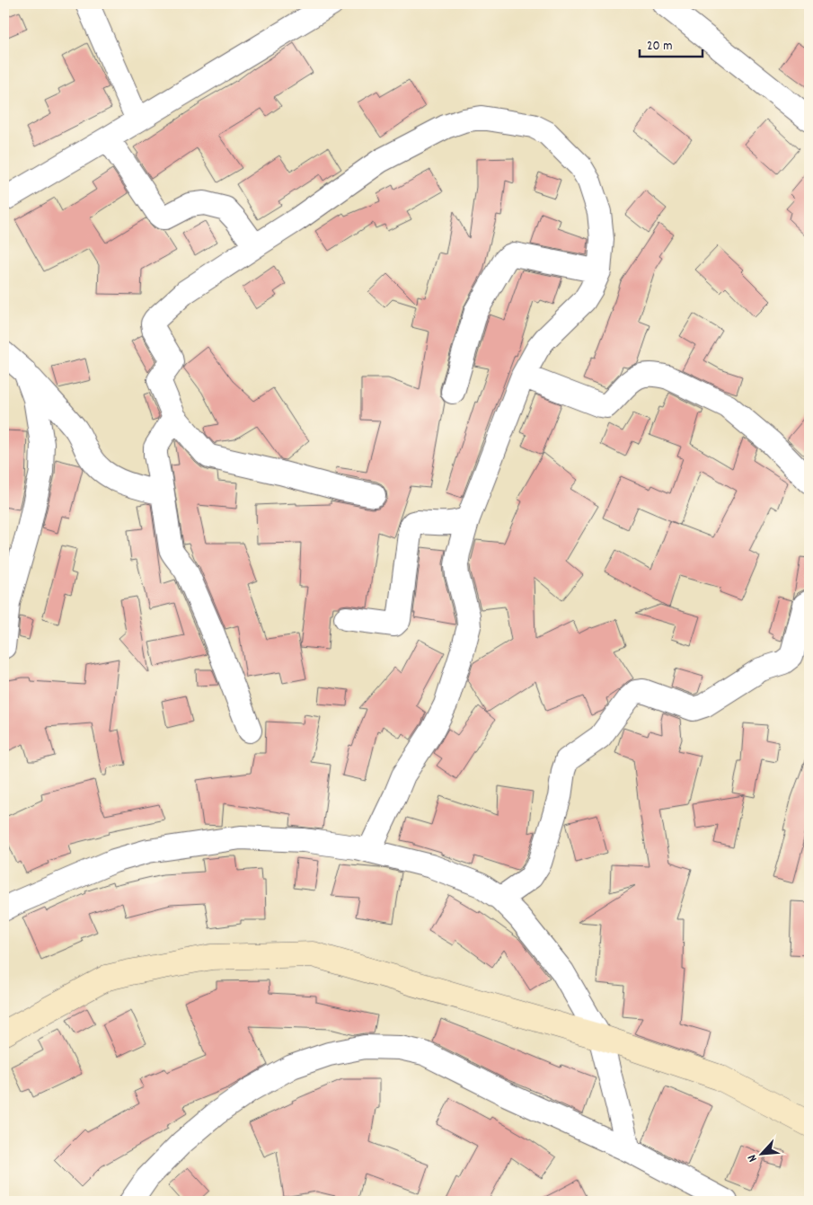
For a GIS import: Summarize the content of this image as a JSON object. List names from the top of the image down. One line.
{"scale_bar":"20 m","north":"bottom left"}
